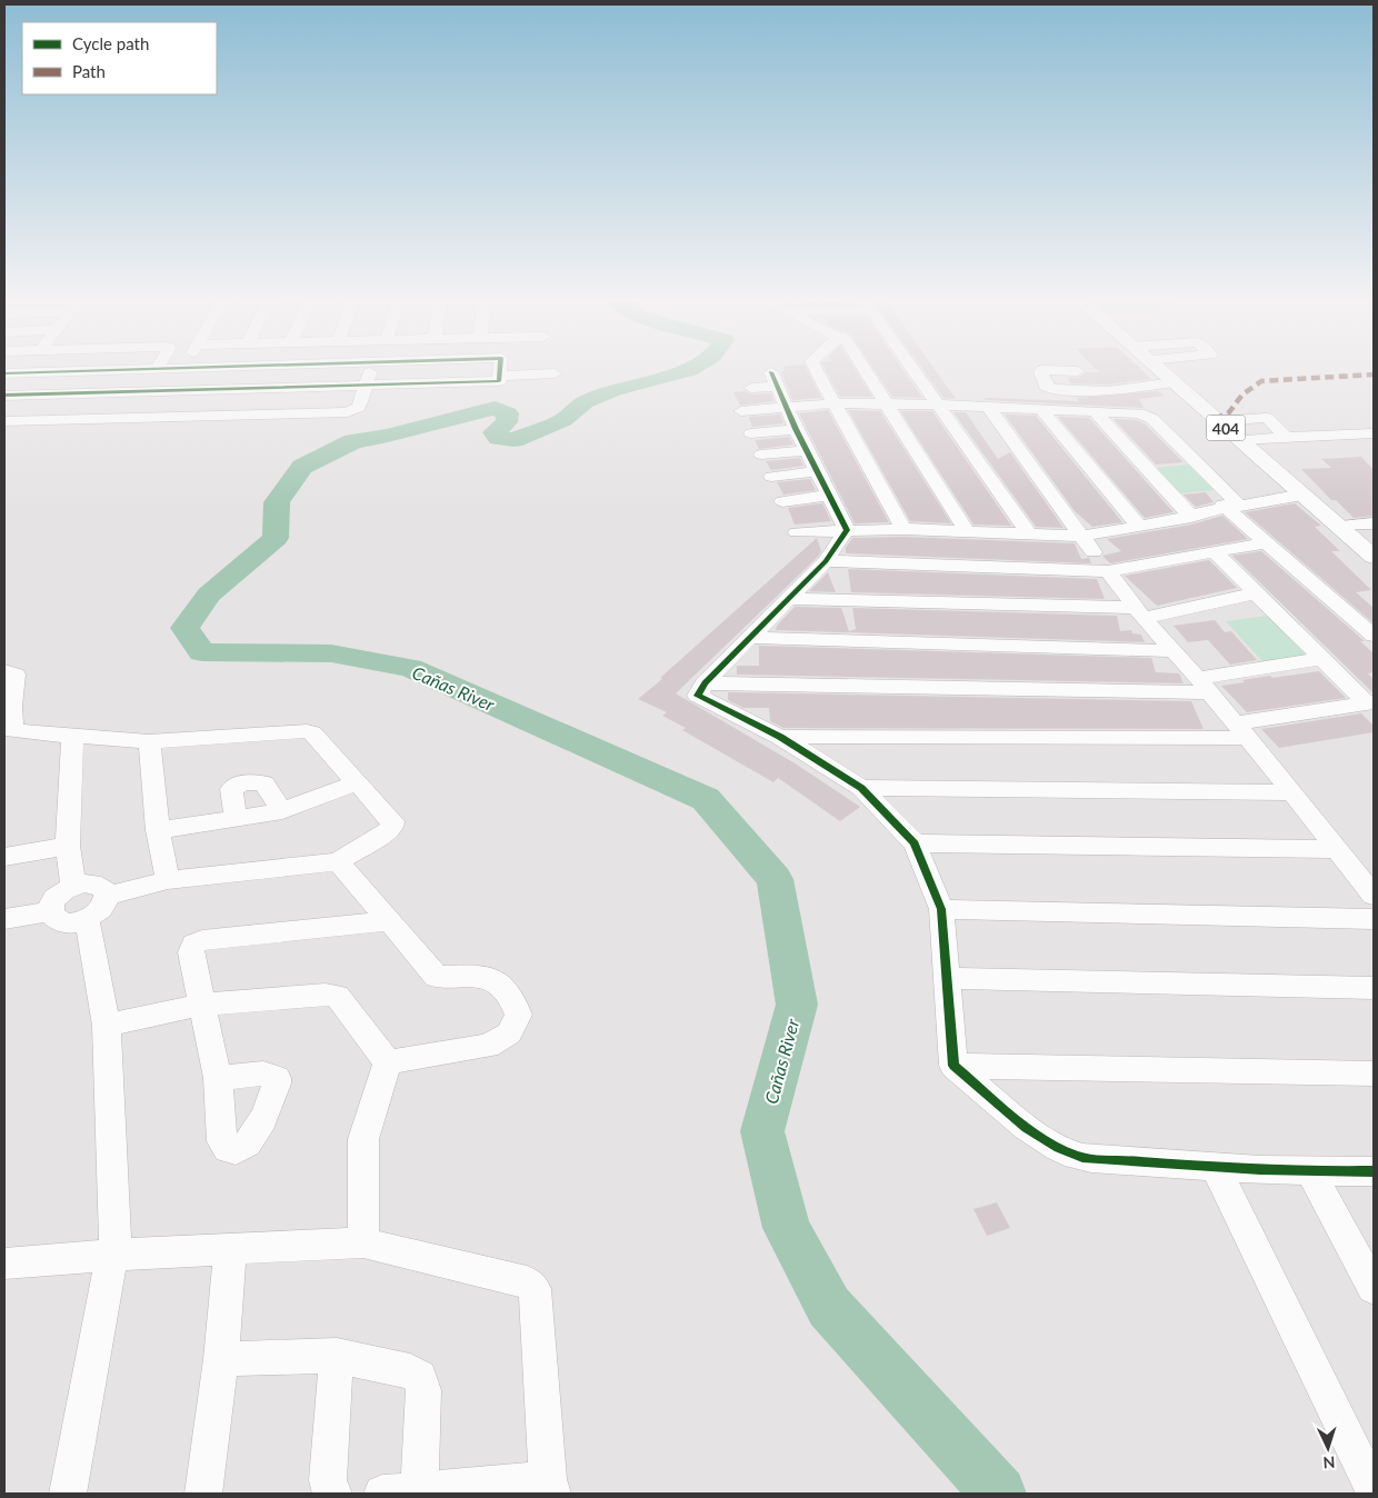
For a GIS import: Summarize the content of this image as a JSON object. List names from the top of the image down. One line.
{"streets":{"main road":["404"]},"water":["Cañas River"],"legend":["Cycle path","Path"],"north":"bottom"}
